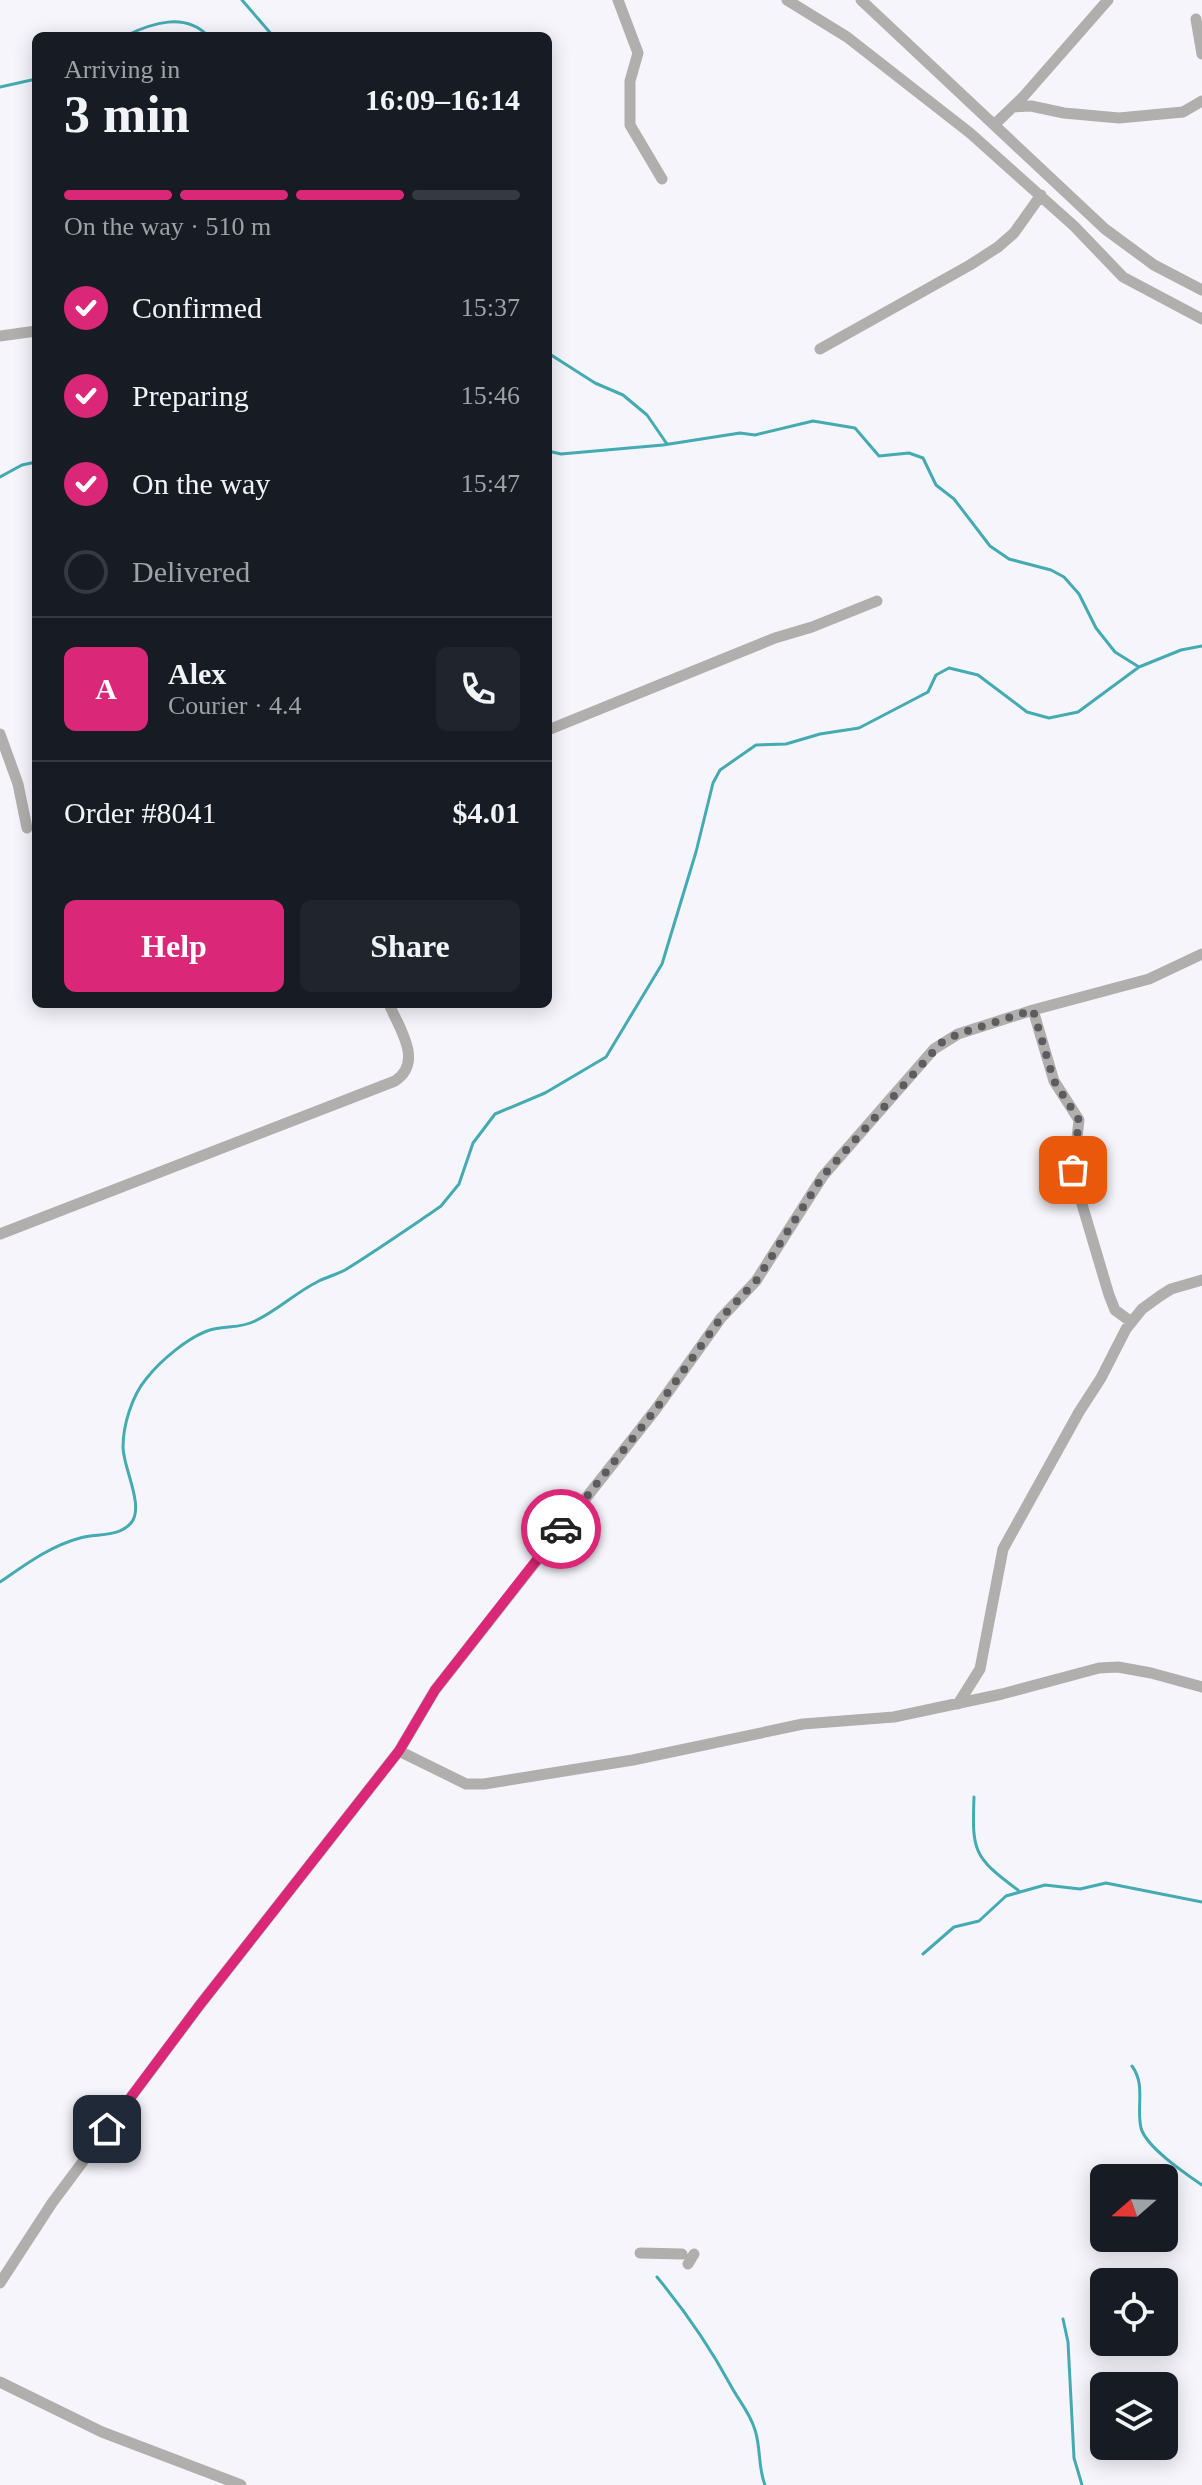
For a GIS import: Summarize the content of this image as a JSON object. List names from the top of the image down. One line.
{"north":"left","page":{"heading":["3 min","Arriving in","16:09–16:14"],"panel":["Alex","Courier · 4.4","Order #8041","$4.01"],"bar":"On the way · 510 m","list":[["Confirmed","15:37"],["Preparing","15:46"],["On the way","15:47"],"Delivered"],"round":"A","buttons":["Help","Share"]}}
